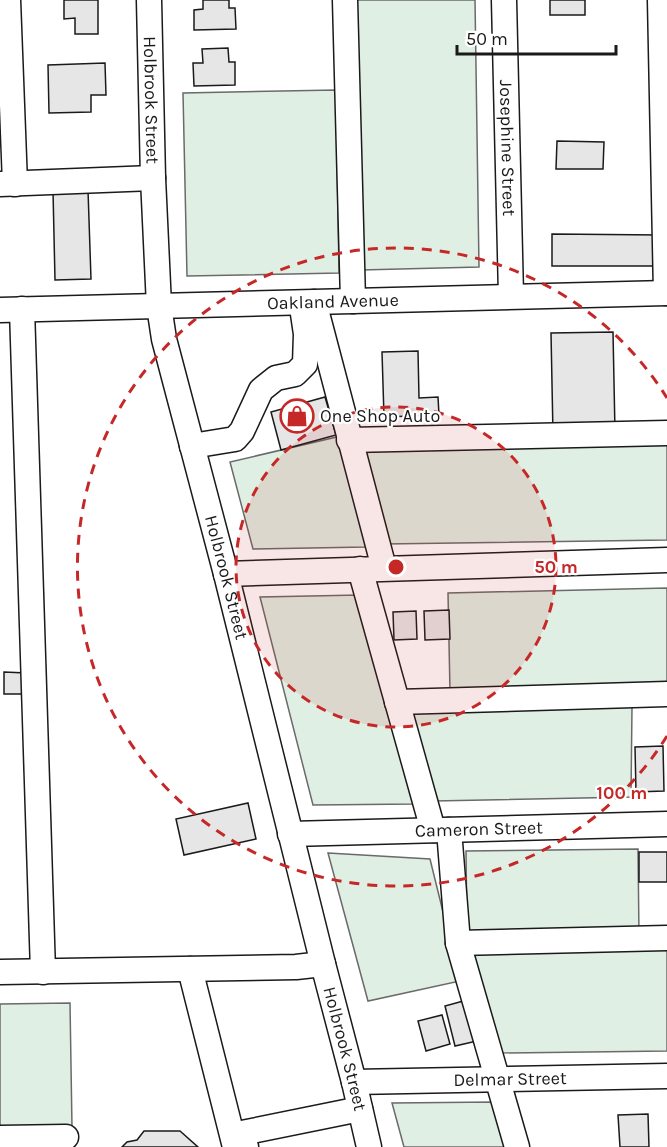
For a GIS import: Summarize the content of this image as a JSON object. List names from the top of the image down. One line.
{"streets":{"street":["Holbrook Street","Josephine Street","Oakland Avenue","Cameron Street","Delmar Street"]},"crossings":[["Holbrook Street","Oakland Avenue"],["Holbrook Street","Cameron Street"],["Holbrook Street","Delmar Street"],["Josephine Street","Oakland Avenue"]],"places":{"shop":["One Shop Auto"]},"scale_bar":"50 m","rings":["50 m","100 m"]}
